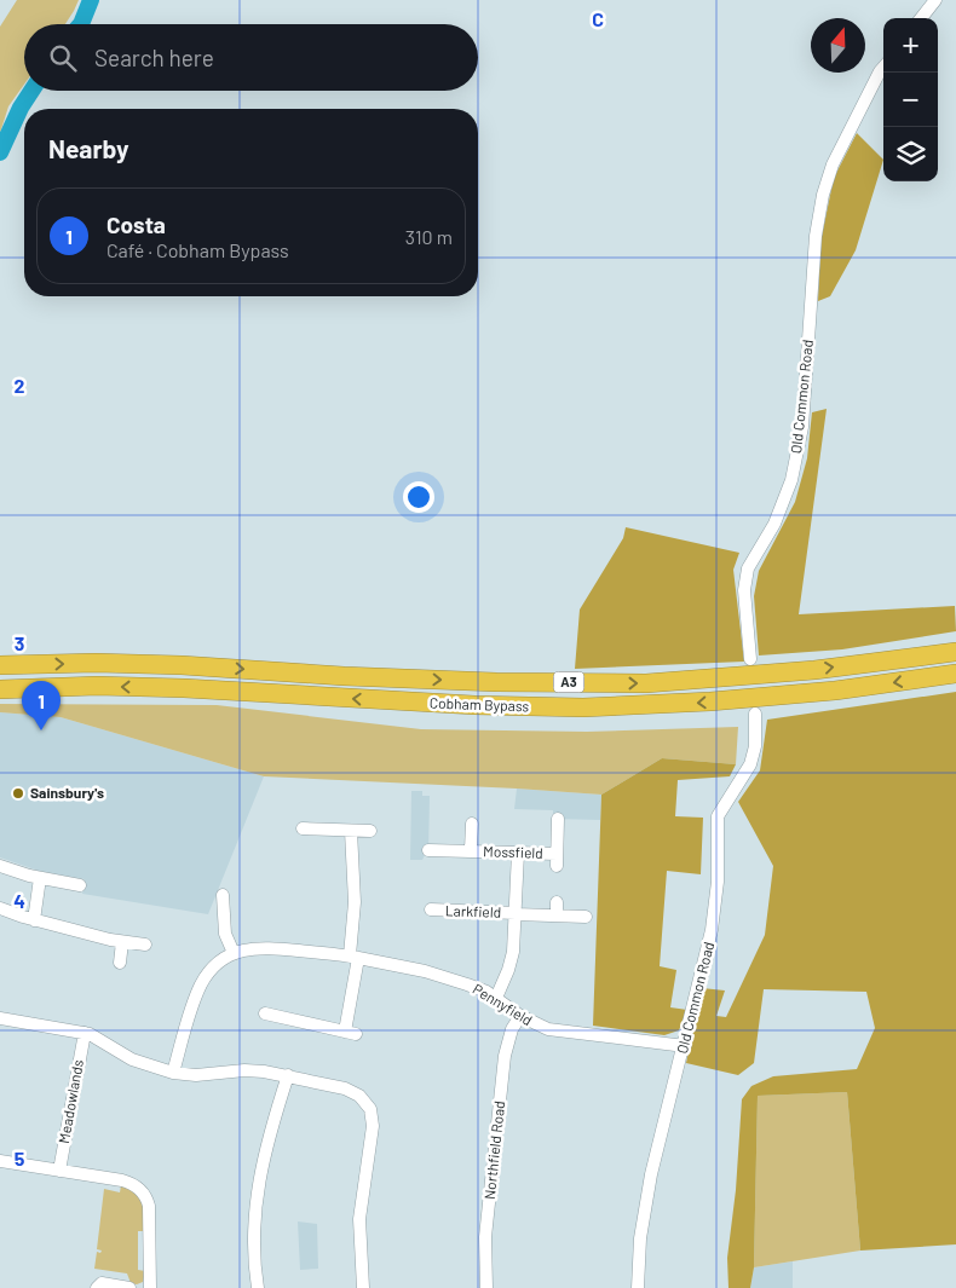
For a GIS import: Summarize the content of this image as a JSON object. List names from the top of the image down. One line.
{"streets":{"highway":["A3","Cobham Bypass"],"street":["Old Common Road","Mossfield","Larkfield","Pennyfield","Meadowlands","Northfield Road"]},"crossings":[["Old Common Road","Pennyfield"],["Mossfield","Larkfield"],["Larkfield","Pennyfield"],["Pennyfield","Northfield Road"]],"places":["Sainsbury's"],"north":"top","page":{"map_buttons":["+","−"],"search":"Search here","heading":"Nearby","list":[{"mark":"1","name":"Costa","note":"Café · Cobham Bypass","value":"310 m"}],"pins":"1"},"grid":{"columns":["C"],"rows":["2","3","4","5"]}}
